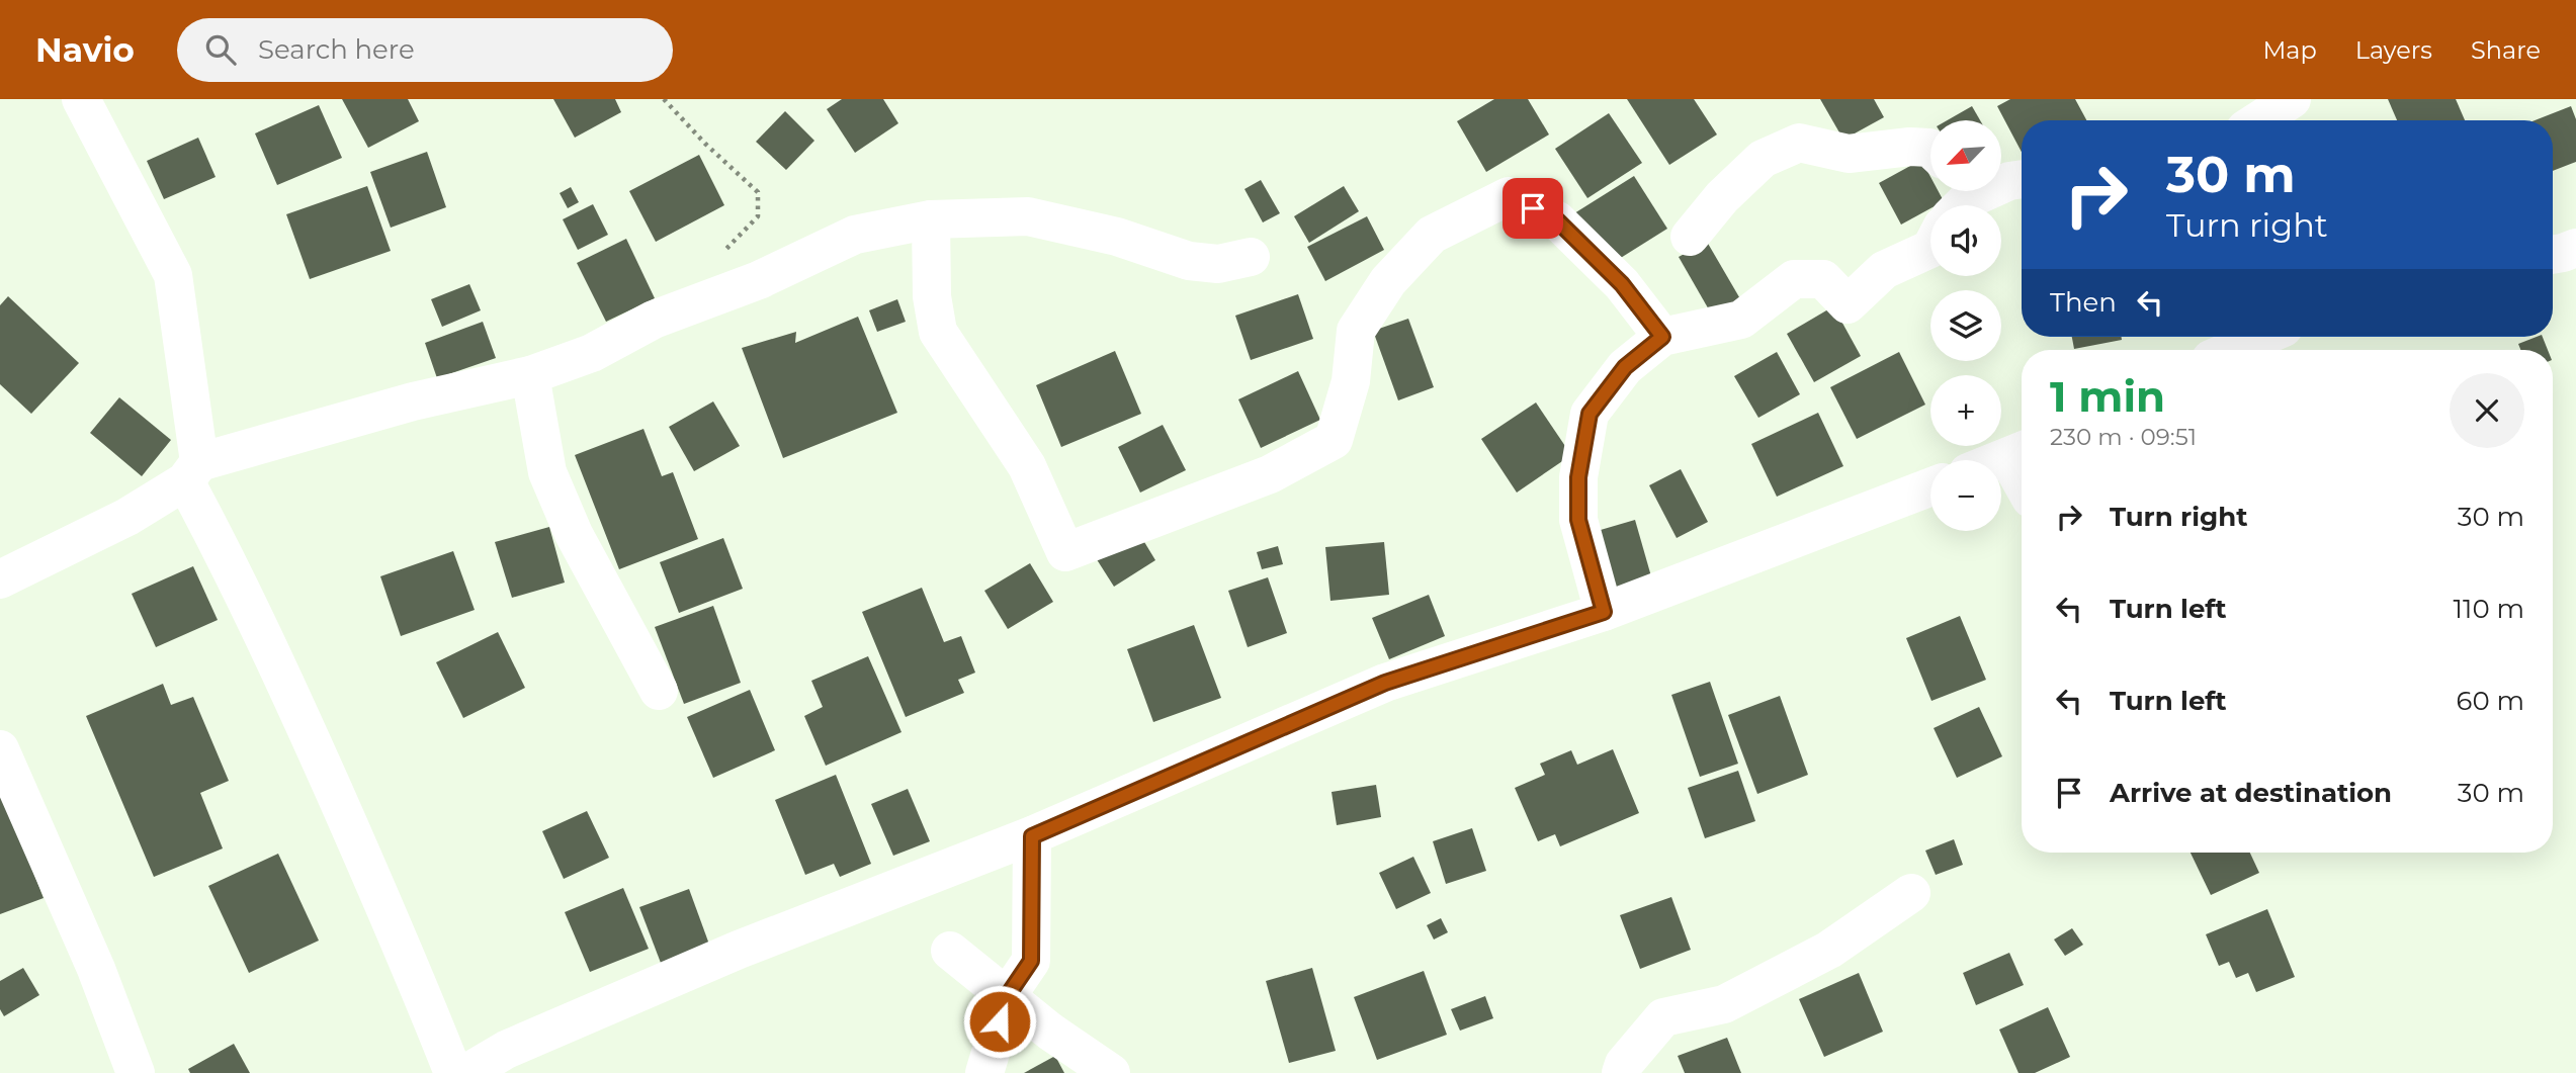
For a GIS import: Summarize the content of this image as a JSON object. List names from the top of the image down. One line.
{"north":"bottom left","page":{"header":"Navio","search":"Search here","nav":["Map","Layers","Share"],"map_buttons":["+","−"],"turn":["30 m","Turn right"],"then":"Then","heading":["1 min","230 m · 09:51"],"list":[{"name":"Turn right","value":"30 m"},{"name":"Turn left","value":"110 m"},{"name":"Turn left","value":"60 m"},{"name":"Arrive at destination","value":"30 m"}]}}
